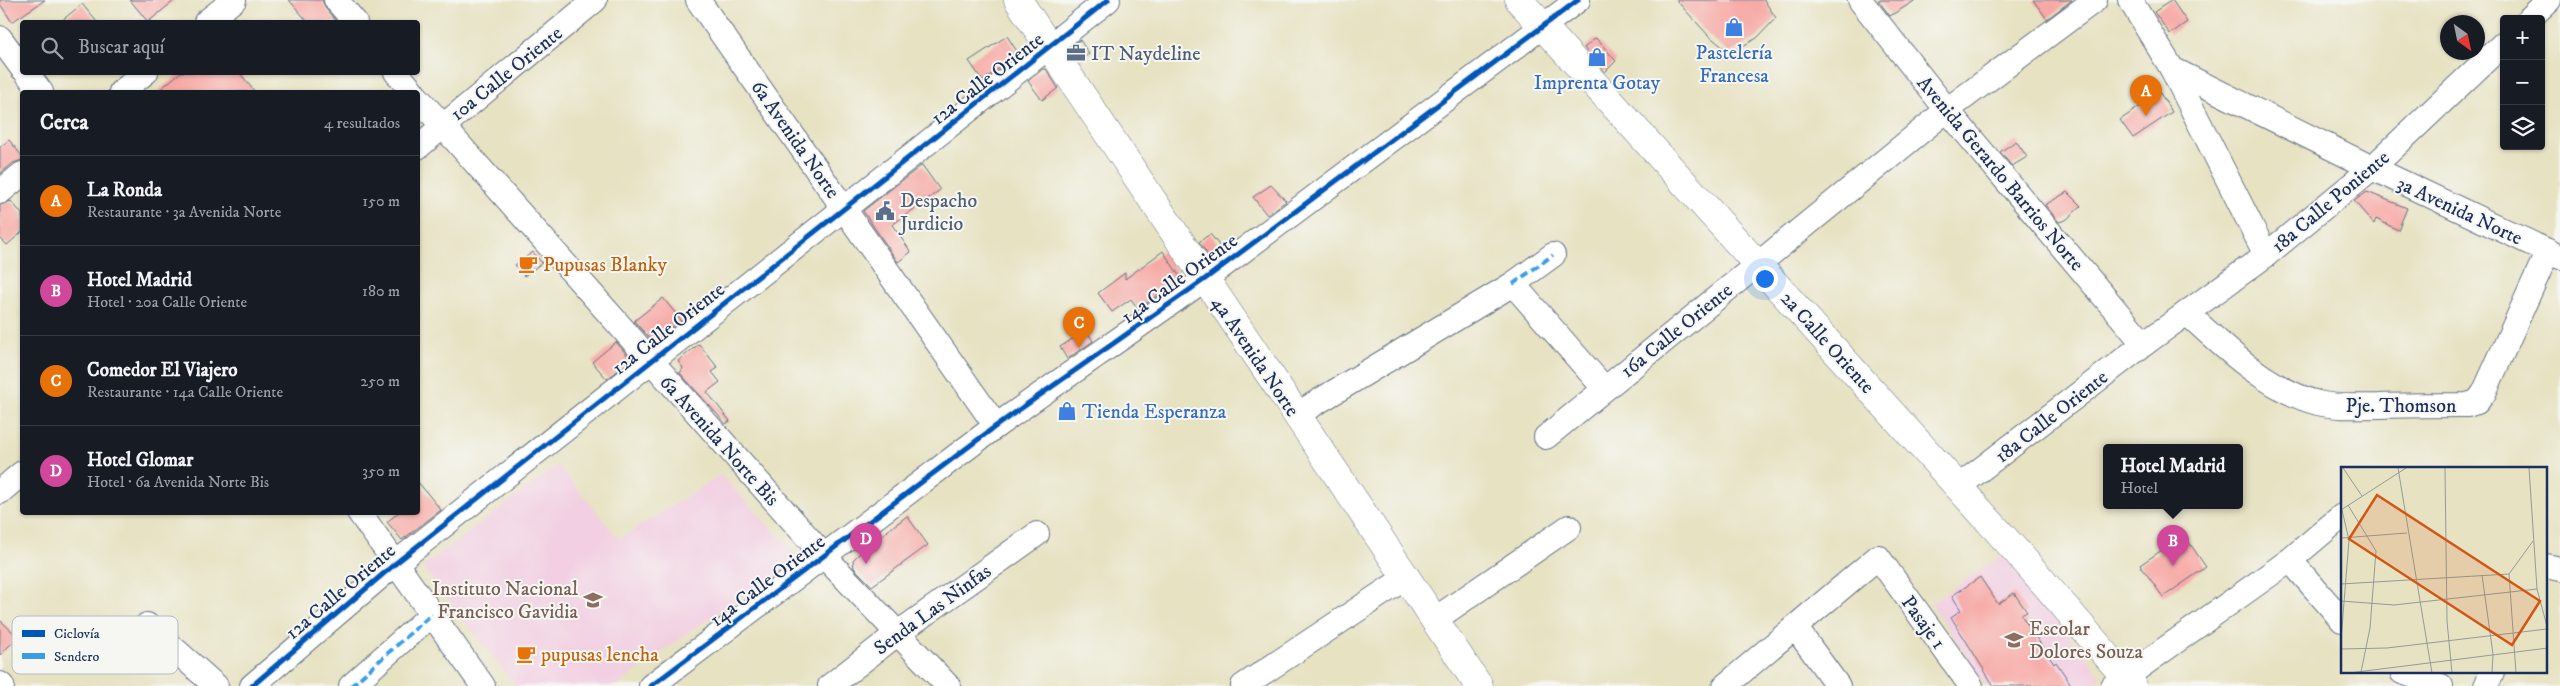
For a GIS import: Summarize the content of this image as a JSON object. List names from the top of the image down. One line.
{"streets":{"main road":["2a Calle Oriente","4a Avenida Norte"],"street":["10a Calle Oriente","12a Calle Oriente","6a Avenida Norte","Avenida Gerardo Barrios Norte","18a Calle Poniente","3a Avenida Norte","14a Calle Oriente","16a Calle Oriente","Pje. Thomson","18a Calle Oriente","6a Avenida Norte Bis","Senda Las Ninfas","Pasaje 1"]},"crossings":[["10a Calle Oriente","6a Avenida Norte Bis"],["12a Calle Oriente","6a Avenida Norte"],["12a Calle Oriente","4a Avenida Norte"],["12a Calle Oriente","6a Avenida Norte Bis"],["6a Avenida Norte","14a Calle Oriente"],["Avenida Gerardo Barrios Norte","18a Calle Poniente"],["Avenida Gerardo Barrios Norte","16a Calle Oriente"],["Avenida Gerardo Barrios Norte","18a Calle Oriente"],["18a Calle Poniente","3a Avenida Norte"],["18a Calle Poniente","Pje. Thomson"],["18a Calle Poniente","18a Calle Oriente"],["3a Avenida Norte","Pje. Thomson"],["14a Calle Oriente","2a Calle Oriente"],["14a Calle Oriente","4a Avenida Norte"],["14a Calle Oriente","6a Avenida Norte Bis"],["16a Calle Oriente","2a Calle Oriente"],["2a Calle Oriente","18a Calle Oriente"],["6a Avenida Norte Bis","Senda Las Ninfas"]],"places":{"shop":["Pastelería Francesa","Imprenta Gotay","Tienda Esperanza"],"office":["IT Naydeline"],"public building":["Despacho Jurdicio"],"cafe":["Pupusas Blanky","pupusas lencha"],"school or university":["Instituto Nacional Francisco Gavidia","Escolar Dolores Souza"]},"legend":["Ciclovía","Sendero"],"north":"bottom right","page":{"map_buttons":["+","−"],"search":"Buscar aquí","pins":["A","C","D","B"],"heading":["Cerca","4 resultados"],"list":[{"mark":"A","name":"La Ronda","note":"Restaurante · 3a Avenida Norte","value":"150 m"},{"mark":"B","name":"Hotel Madrid","note":"Hotel · 20a Calle Oriente","value":"180 m"},{"mark":"C","name":"Comedor El Viajero","note":"Restaurante · 14a Calle Oriente","value":"250 m"},{"mark":"D","name":"Hotel Glomar","note":"Hotel · 6a Avenida Norte Bis","value":"350 m"}],"popup":["Hotel Madrid","Hotel"]}}
